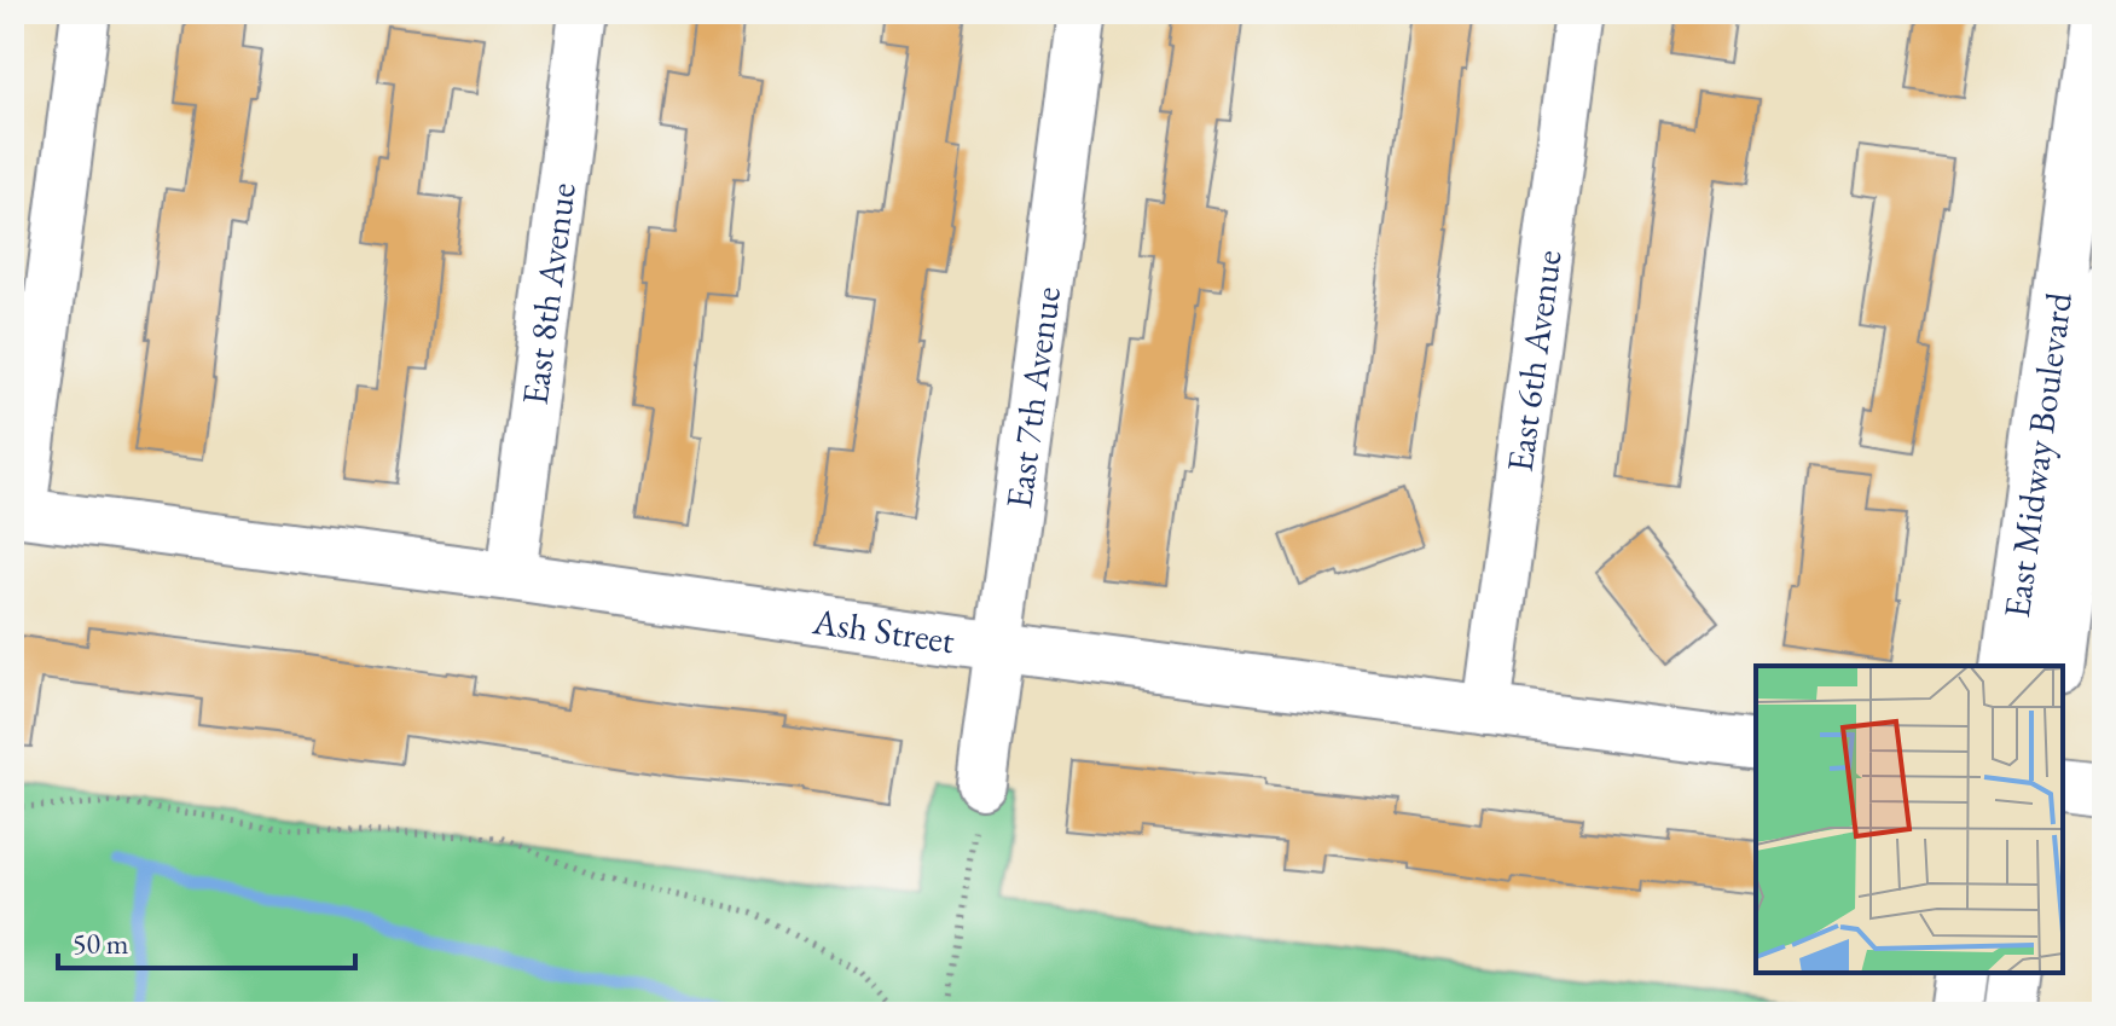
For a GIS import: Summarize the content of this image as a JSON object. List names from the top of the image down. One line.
{"streets":{"main road":["East Midway Boulevard"],"street":["East 8th Avenue","East 6th Avenue","East 7th Avenue","Ash Street"]},"crossings":[["East 8th Avenue","Ash Street"],["East 6th Avenue","Ash Street"],["East 7th Avenue","Ash Street"]],"scale_bar":"50 m"}
